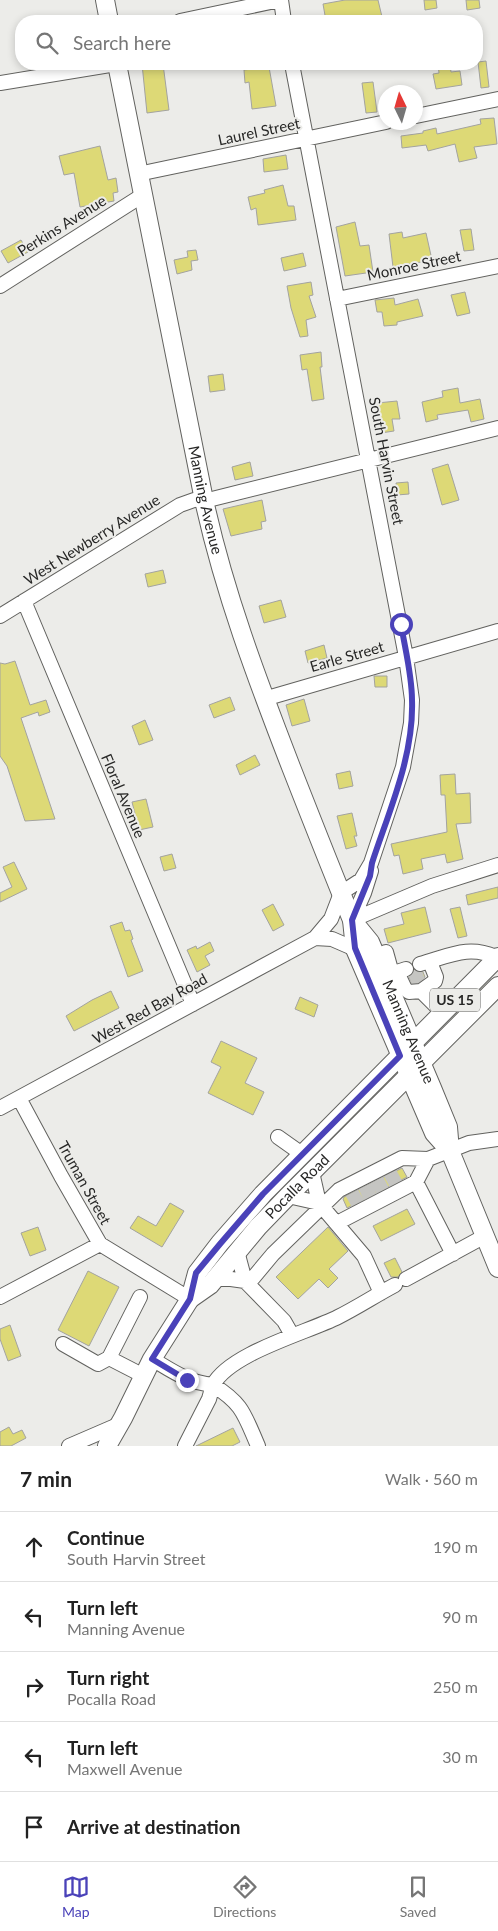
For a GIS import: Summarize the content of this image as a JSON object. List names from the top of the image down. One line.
{"streets":{"main road":["Manning Avenue","US 15","Pocalla Road"],"street":["Laurel Street","Perkins Avenue","Monroe Street","South Harvin Street","West Newberry Avenue","Earle Street","Floral Avenue","West Red Bay Road","Truman Street"]},"crossings":[["Laurel Street","South Harvin Street"],["Laurel Street","Manning Avenue"],["Perkins Avenue","Manning Avenue"],["Monroe Street","South Harvin Street"],["South Harvin Street","Manning Avenue"],["South Harvin Street","West Newberry Avenue"],["South Harvin Street","Earle Street"],["South Harvin Street","West Red Bay Road"],["Manning Avenue","West Newberry Avenue"],["Manning Avenue","Earle Street"],["Manning Avenue","US 15"],["Manning Avenue","West Red Bay Road"],["Manning Avenue","Pocalla Road"],["West Newberry Avenue","Floral Avenue"],["Floral Avenue","West Red Bay Road"],["US 15","Pocalla Road"],["West Red Bay Road","Truman Street"],["Truman Street","Pocalla Road"]],"north":"top","page":{"search":"Search here","heading":["7 min","Walk · 560 m"],"list":[["Continue","South Harvin Street","190 m"],["Turn left","Manning Avenue","90 m"],["Turn right","Pocalla Road","250 m"],["Turn left","Maxwell Avenue","30 m"],"Arrive at destination"],"nav":["Map","Directions","Saved"]}}
